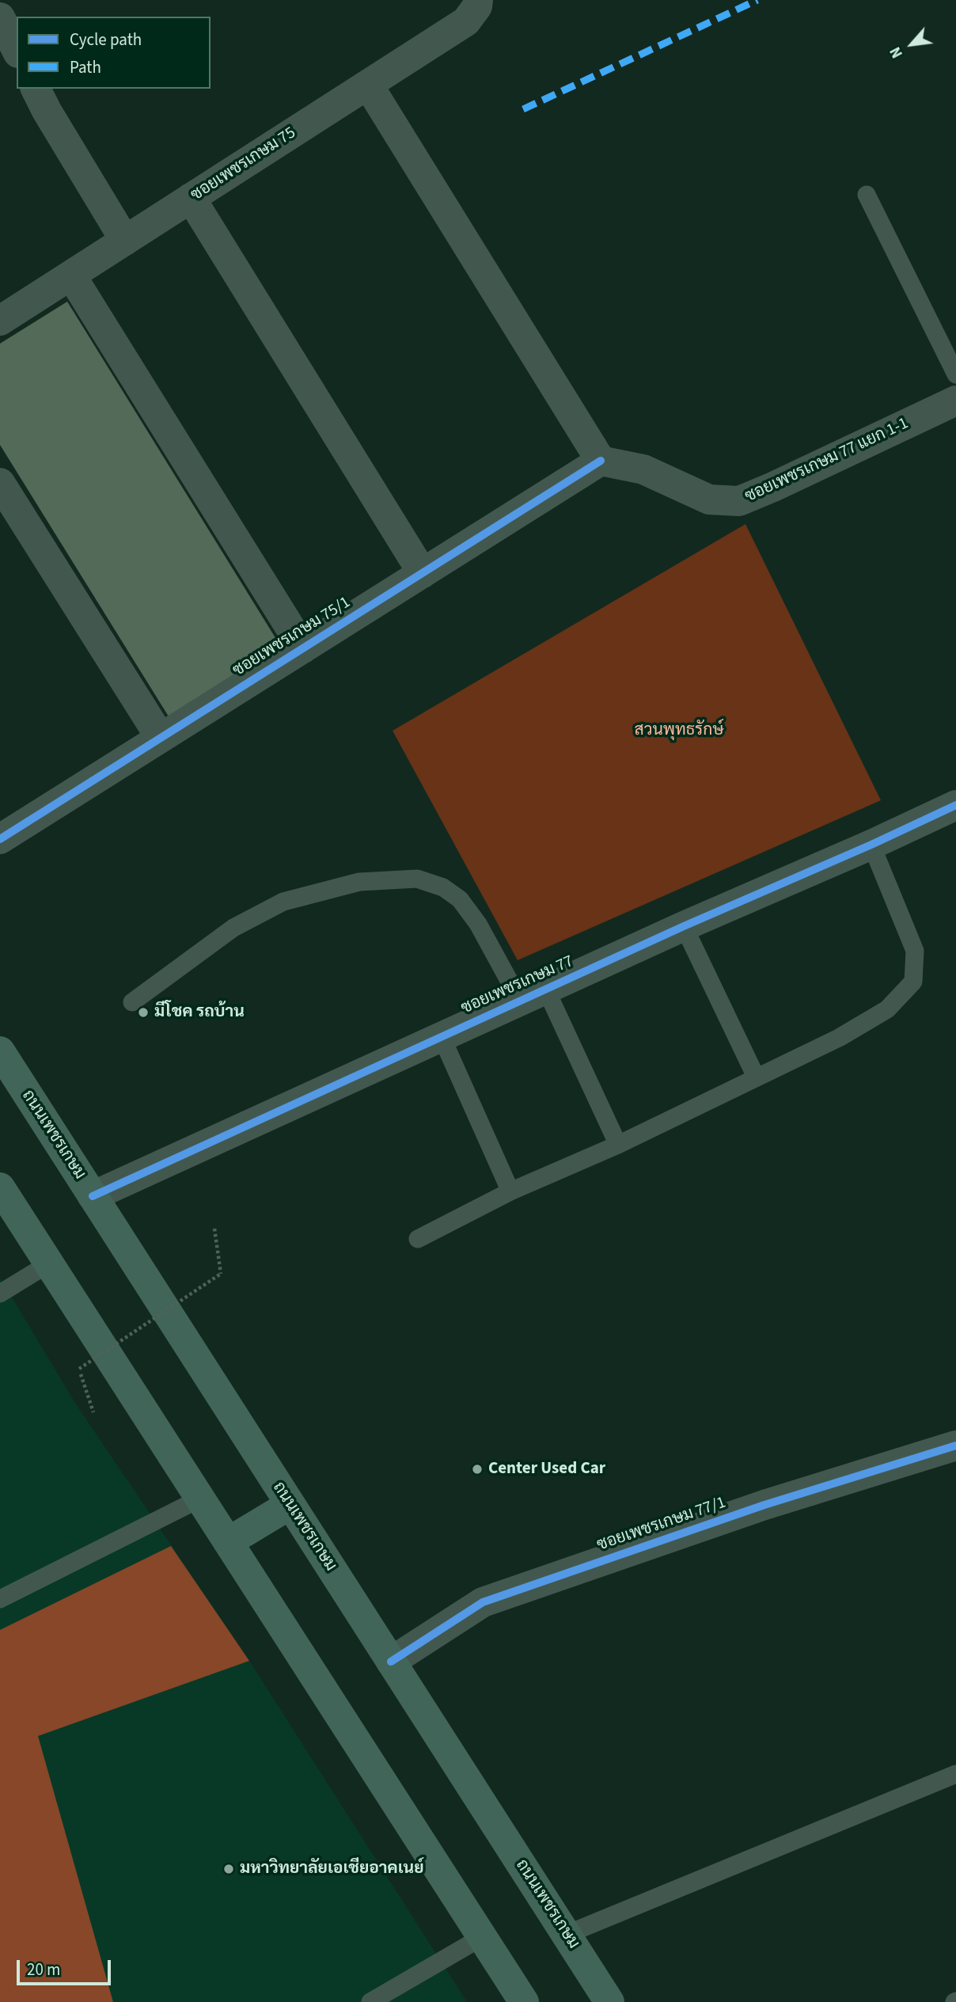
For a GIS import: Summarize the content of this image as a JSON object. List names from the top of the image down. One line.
{"streets":{"main road":["ถนนเพชรเกษม"],"street":["ซอยเพชรเกษม 75","ซอยเพชรเกษม 77 แยก 1-1","ซอยเพชรเกษม 75/1","ซอยเพชรเกษม 77","ซอยเพชรเกษม 77/1"]},"crossings":[["ซอยเพชรเกษม 77 แยก 1-1","ซอยเพชรเกษม 75/1"],["ซอยเพชรเกษม 77","ถนนเพชรเกษม"],["ถนนเพชรเกษม","ซอยเพชรเกษม 77/1"]],"parks":["สวนพุทธรักษ์"],"places":["มีโชค รถบ้าน","Center Used Car","มหาวิทยาลัยเอเชียอาคเนย์"],"legend":["Cycle path","Path"],"scale_bar":"20 m","north":"bottom left"}
